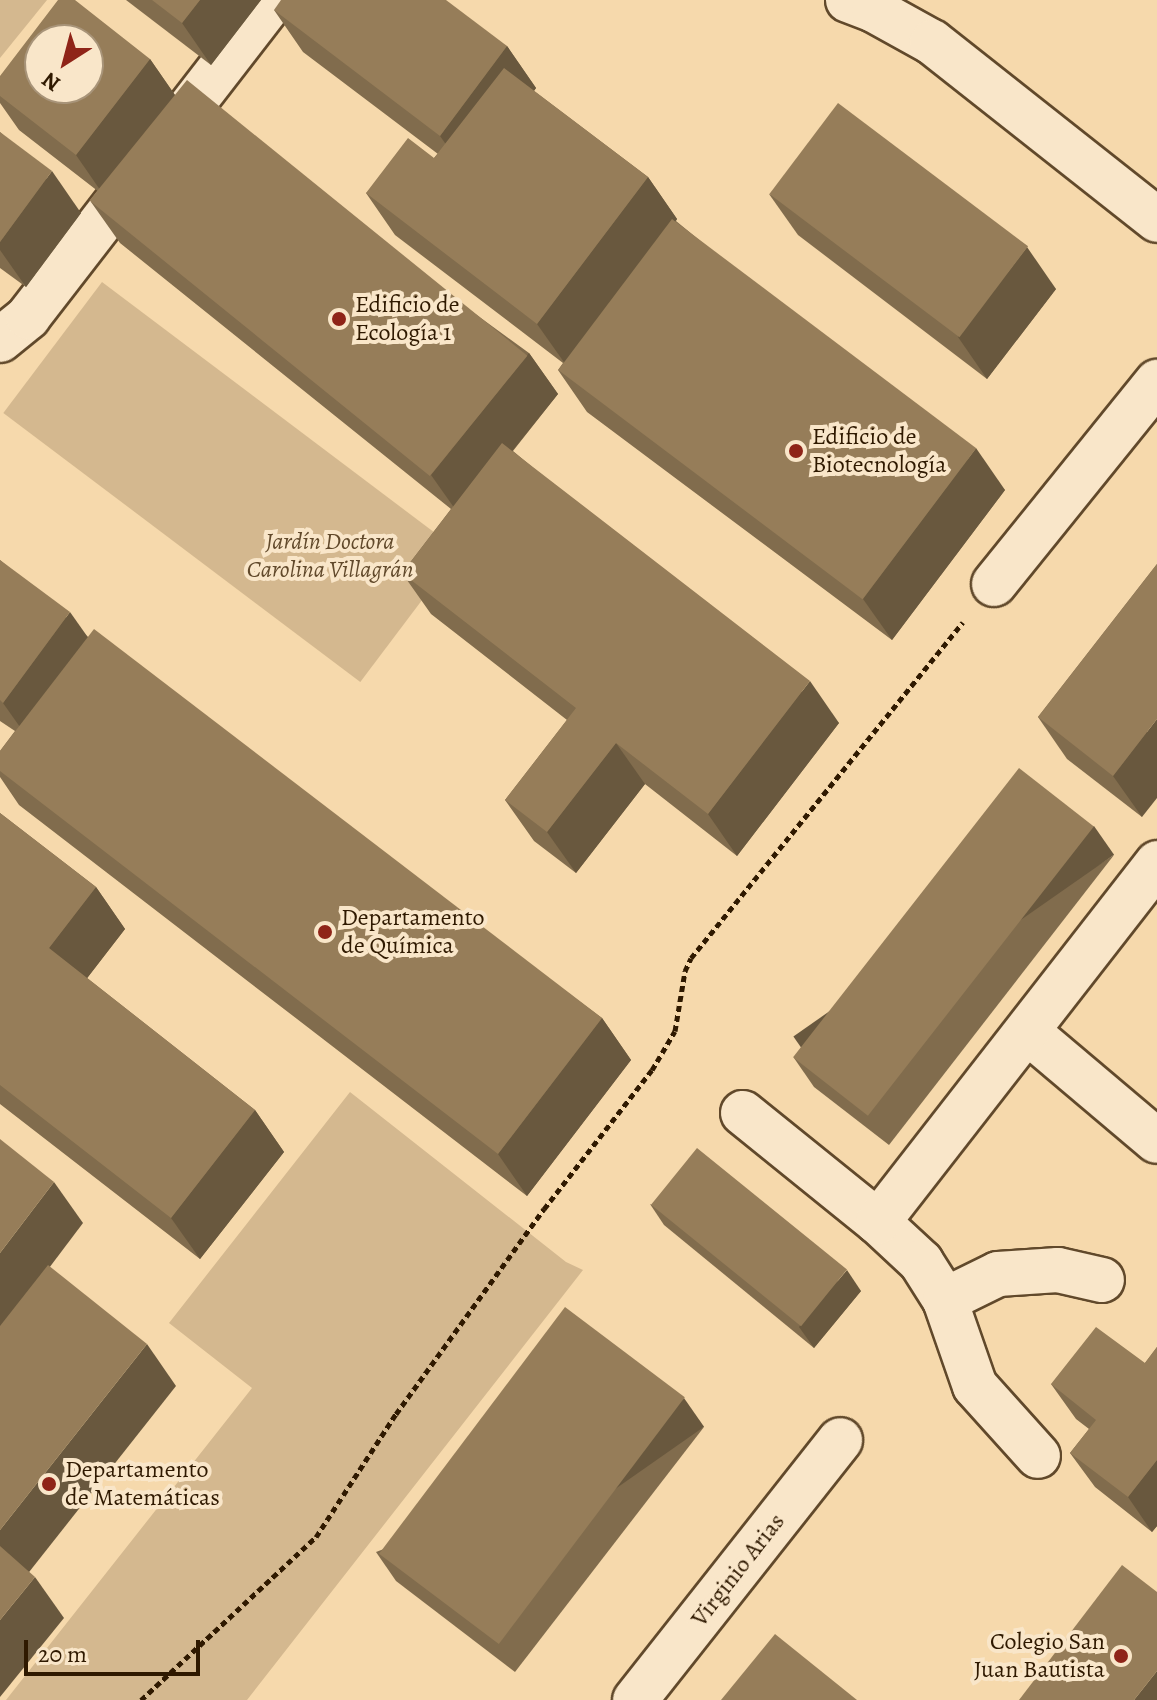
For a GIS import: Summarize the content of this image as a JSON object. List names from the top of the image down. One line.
{"streets":{"street":["Virginio Arias"]},"parks":["Jardín Doctora Carolina Villagrán"],"places":["Edificio de Ecología 1","Edificio de Biotecnología","Departamento de Química","Departamento de Matemáticas","Colegio San Juan Bautista"],"scale_bar":"20 m","north":"bottom left"}
